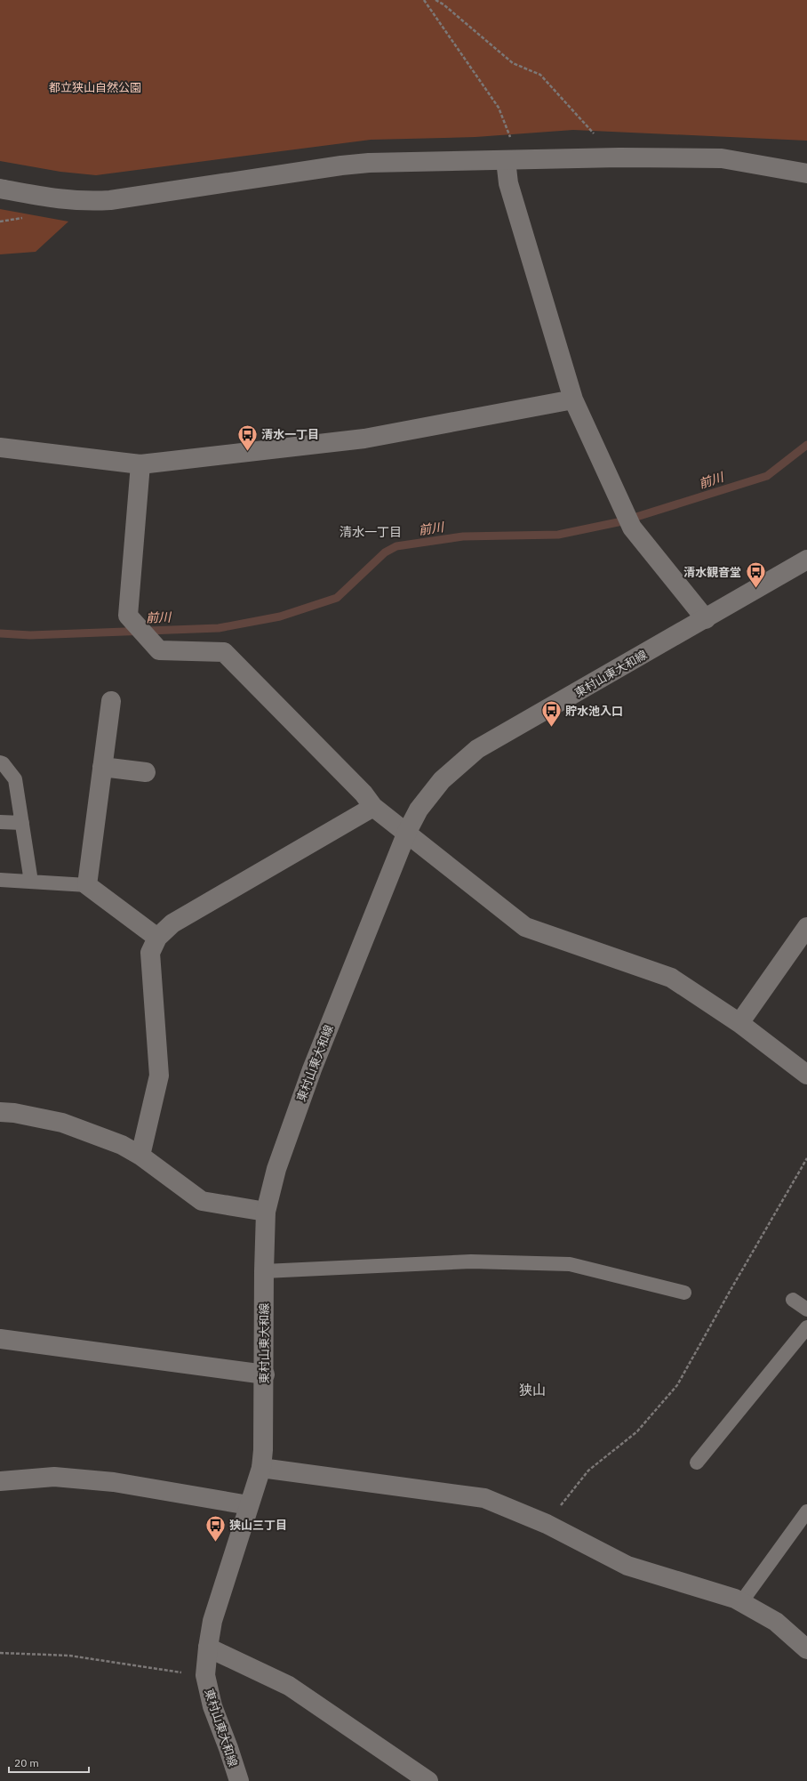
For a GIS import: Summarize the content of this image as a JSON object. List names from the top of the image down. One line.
{"streets":{"street":["東村山東大和線"]},"districts":["清水一丁目","狭山"],"water":["前川"],"parks":["都立狭山自然公園"],"places":{"bus stop":["清水一丁目","清水観音堂","貯水池入口","狭山三丁目"]},"scale_bar":"20 m"}
